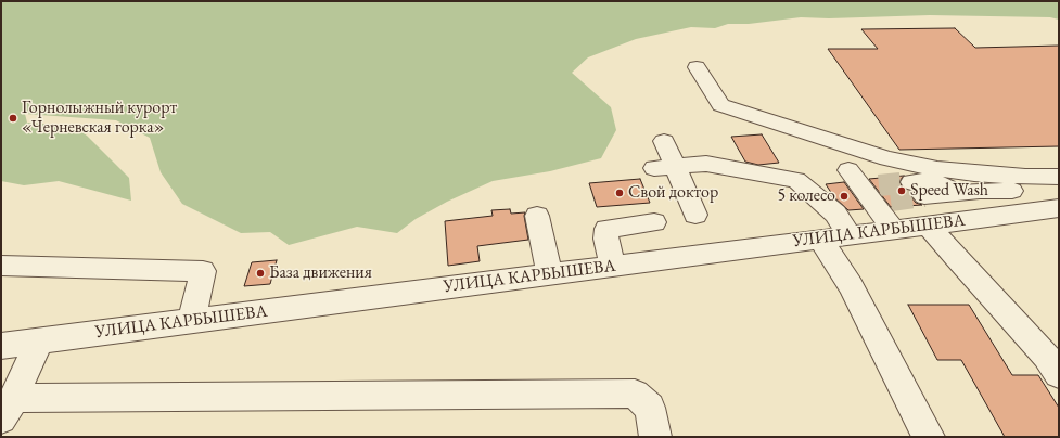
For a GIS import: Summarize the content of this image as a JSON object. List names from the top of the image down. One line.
{"streets":{"street":["УЛИЦА КАРБЫШЕВА"]},"places":["Горнолыжный курорт «Черневская горка»","Speed Wash","Свой доктор","5 колесо","База движения"]}
